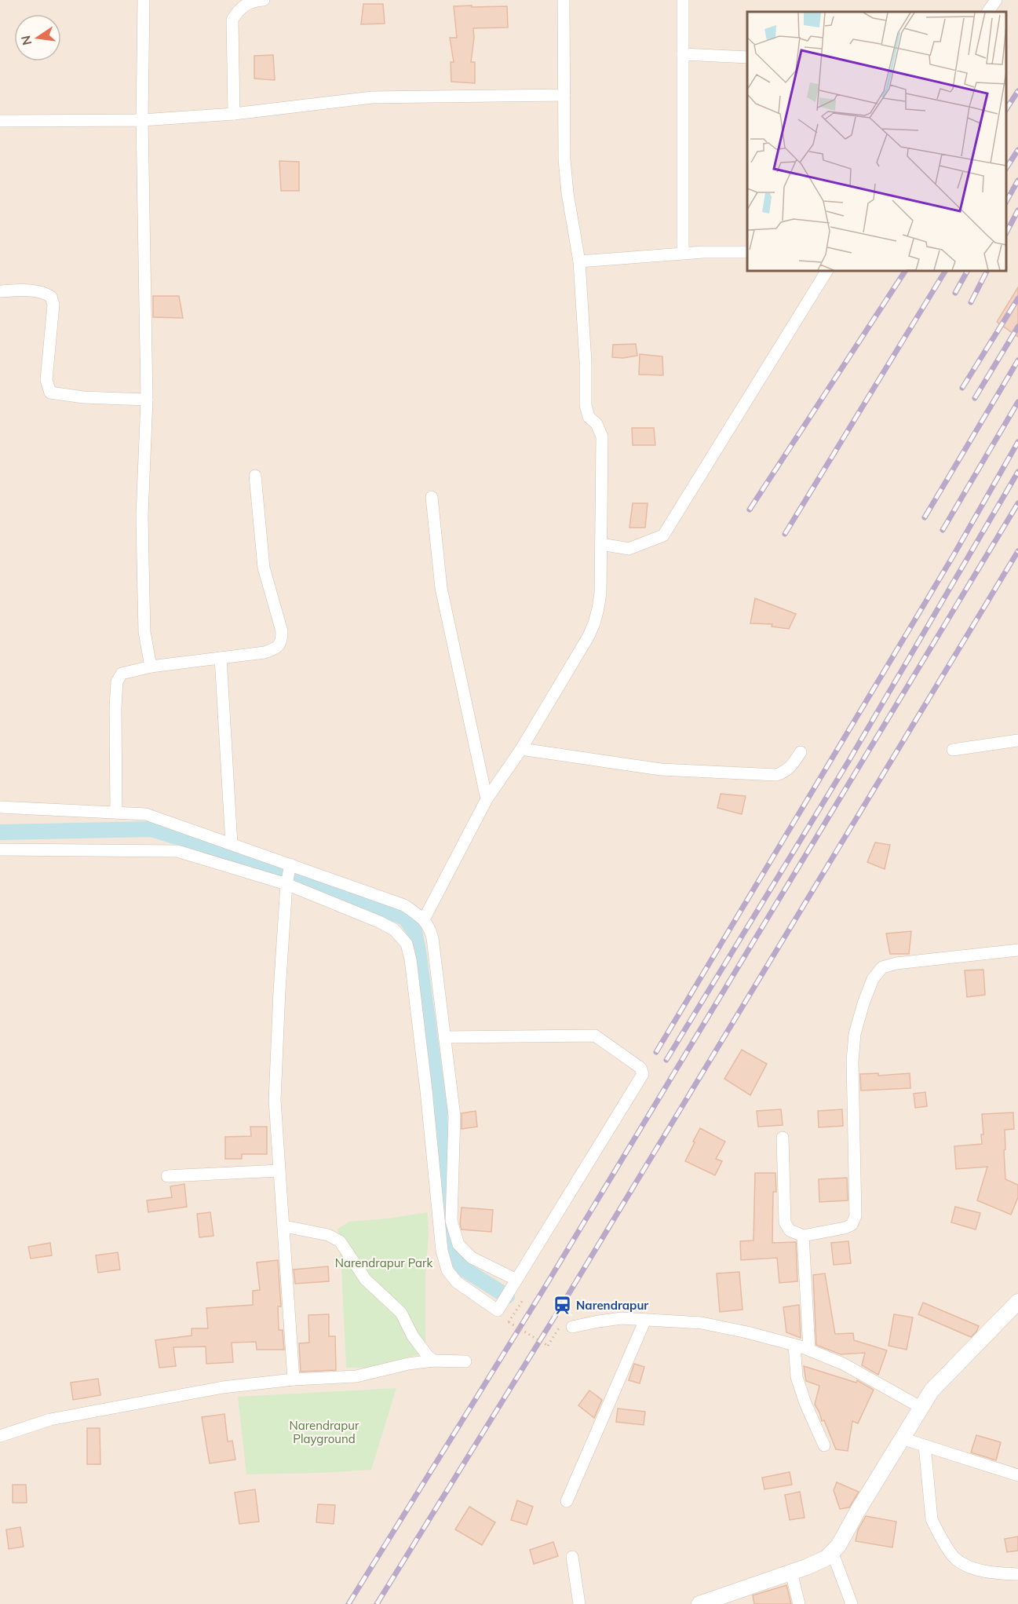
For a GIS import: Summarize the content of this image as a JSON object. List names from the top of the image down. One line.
{"parks":["Narendrapur Park","Narendrapur Playground"],"places":{"station":["Narendrapur"]},"north":"left"}
